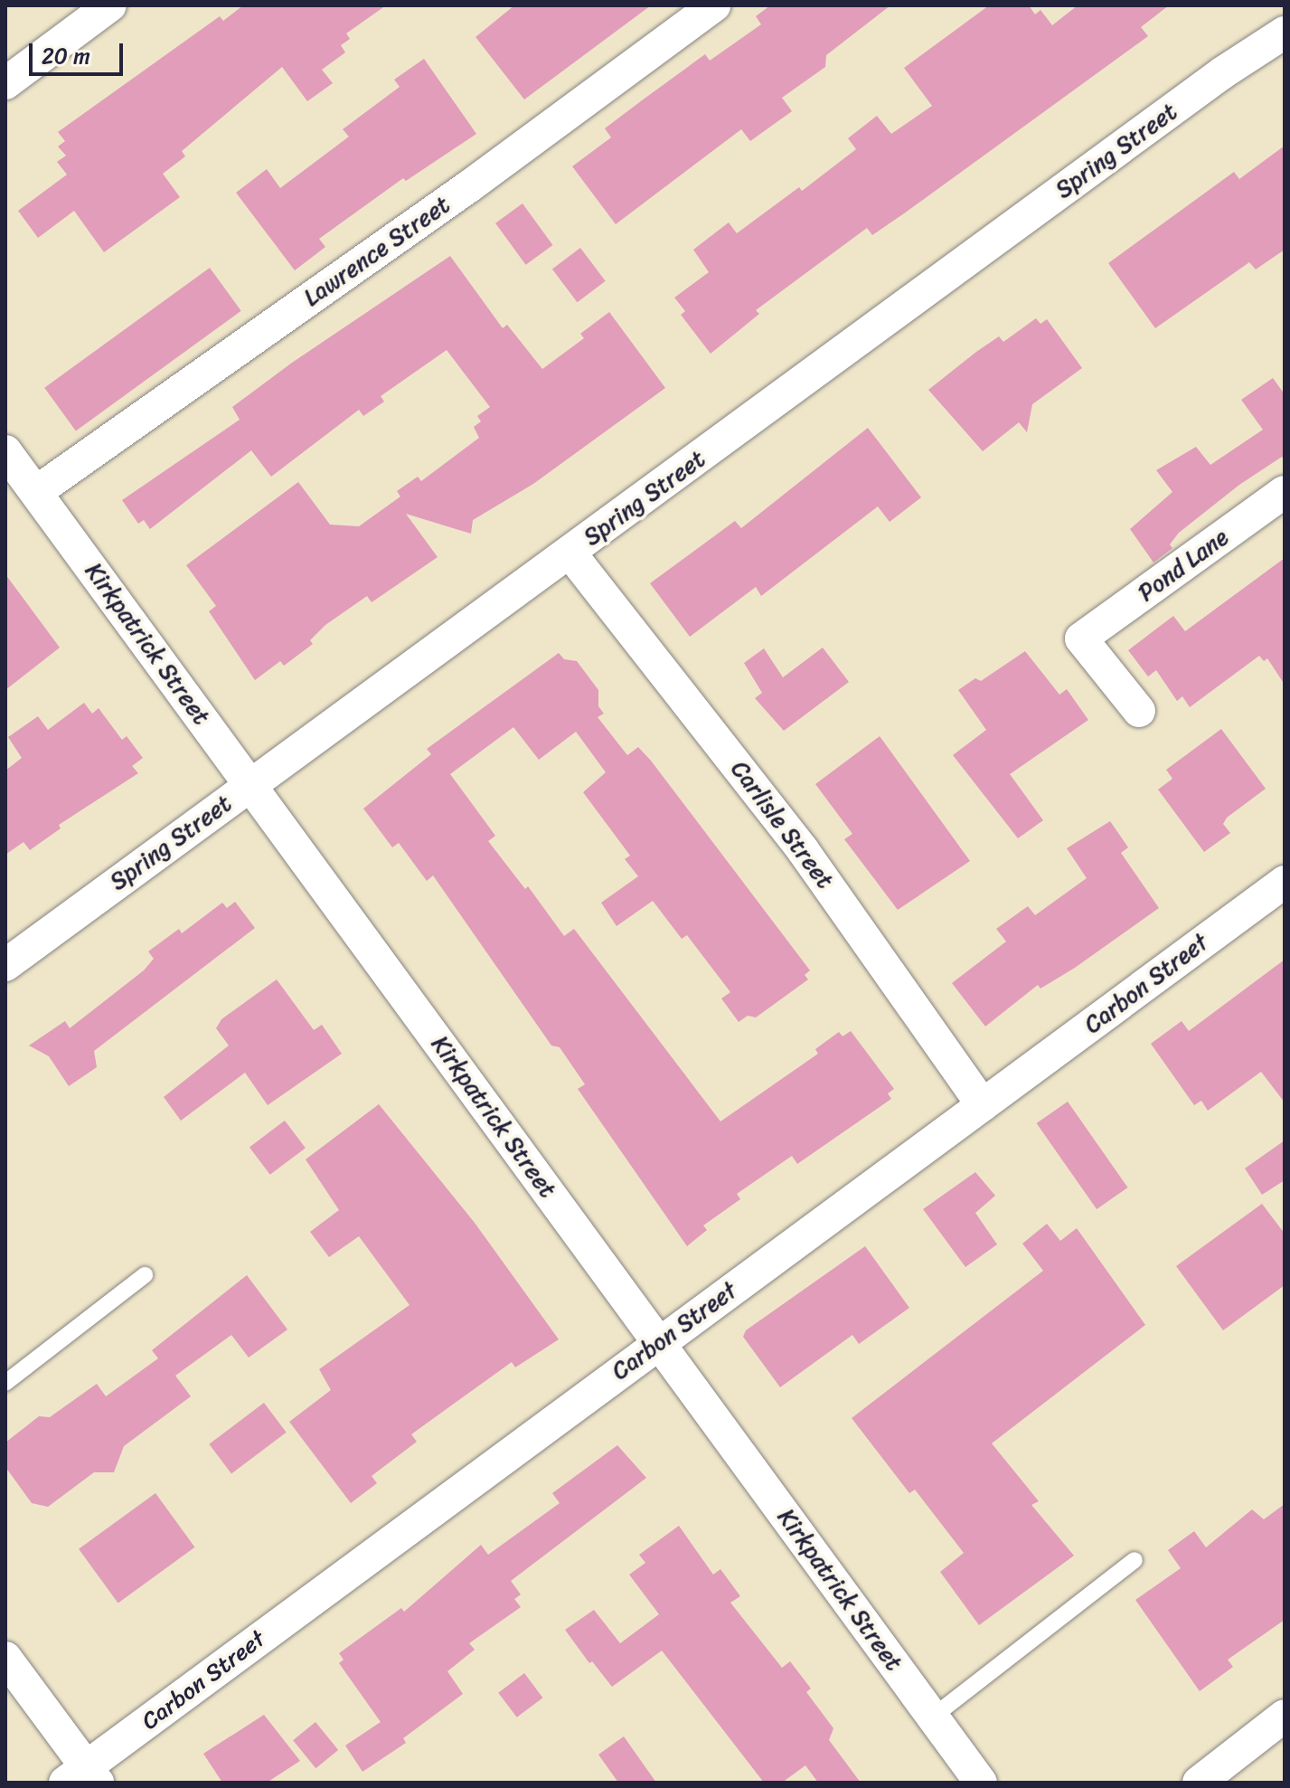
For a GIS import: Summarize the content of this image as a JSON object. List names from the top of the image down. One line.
{"streets":{"street":["Spring Street","Lawrence Street","Pond Lane","Kirkpatrick Street","Carlisle Street","Carbon Street"]},"crossings":[["Spring Street","Kirkpatrick Street"],["Spring Street","Carlisle Street"],["Lawrence Street","Kirkpatrick Street"],["Kirkpatrick Street","Carbon Street"],["Carlisle Street","Carbon Street"]],"scale_bar":"20 m"}
